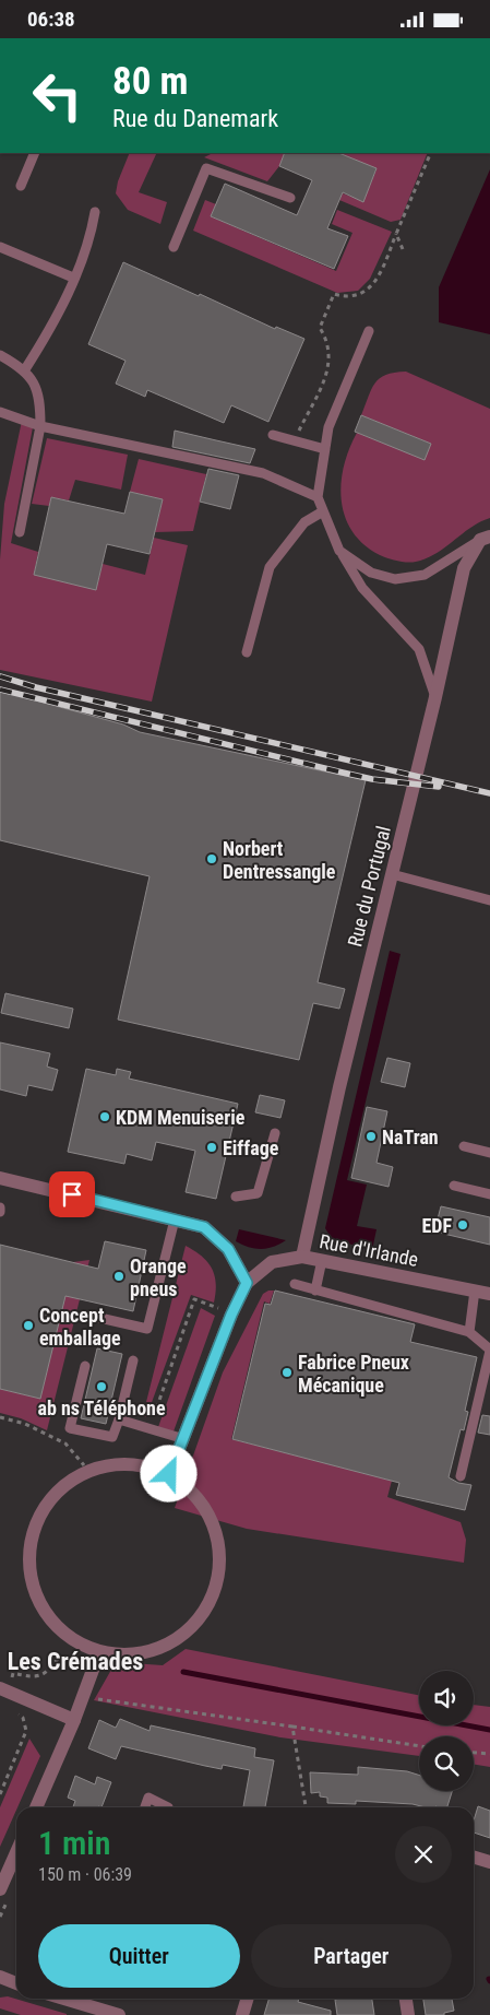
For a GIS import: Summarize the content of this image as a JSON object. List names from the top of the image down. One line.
{"streets":{"street":["Rue du Portugal","Rue d'Irlande"]},"crossings":[["Rue du Portugal","Rue d'Irlande"]],"districts":["Les Crémades"],"places":["Norbert Dentressangle","KDM Menuiserie","NaTran","Eiffage","EDF","Orange pneus","Concept emballage","Fabrice Pneux Mécanique","ab ns Téléphone"],"page":{"status":"06:38","turn":["80 m","Rue du Danemark"],"heading":["1 min","150 m · 06:39"],"buttons":["Quitter","Partager"]}}
